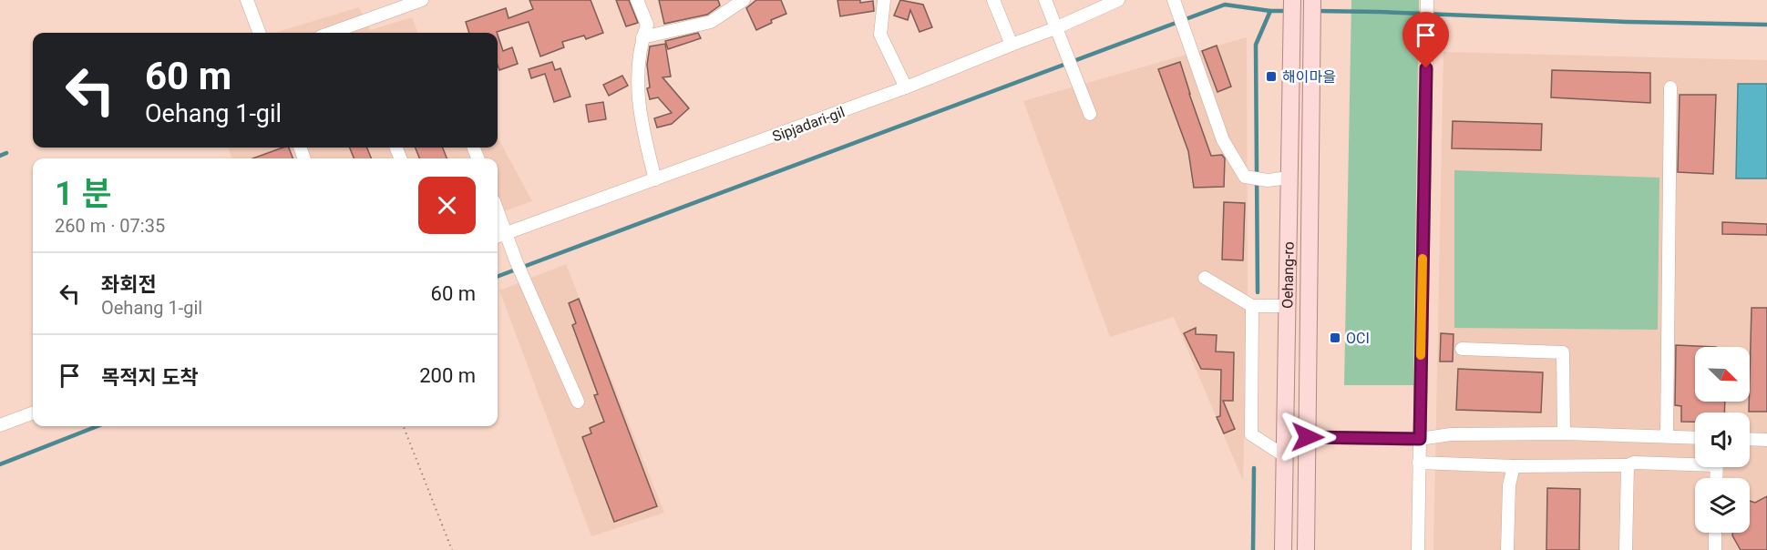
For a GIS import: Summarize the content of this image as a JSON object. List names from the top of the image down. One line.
{"streets":{"main road":["Oehang-ro"],"street":["Sipjadari-gil"]},"places":{"transit":["해이마을","OCI"]},"north":"bottom right","page":{"turn":["60 m","Oehang 1-gil"],"heading":["1 분","260 m · 07:35"],"list":[{"name":"좌회전","note":"Oehang 1-gil","value":"60 m"},{"name":"목적지 도착","value":"200 m"}]}}
